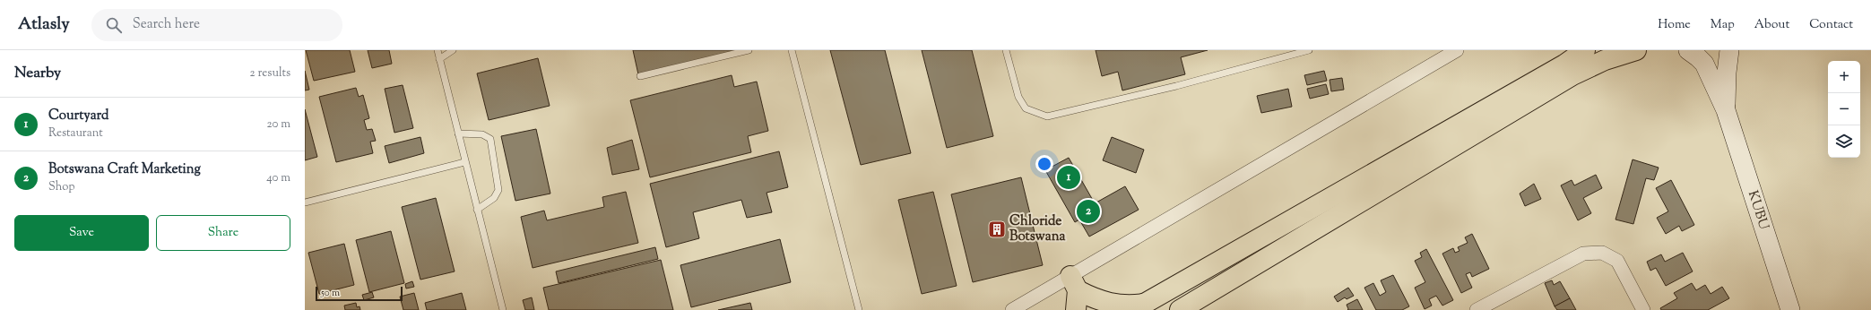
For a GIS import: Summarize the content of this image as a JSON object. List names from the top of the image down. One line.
{"streets":{"main road":["KUBU"]},"places":{"building":["Chloride Botswana"]},"scale_bar":"50 m","page":{"header":"Atlasly","search":"Search here","nav":["Home","Map","About","Contact"],"heading":["Nearby","2 results"],"map_buttons":["+","−"],"list":[{"mark":"1","name":"Courtyard","note":"Restaurant","value":"20 m"},{"mark":"2","name":"Botswana Craft Marketing","note":"Shop","value":"40 m"}],"pins":["1","2"],"buttons":["Save","Share"],"scale":"50 m"}}
